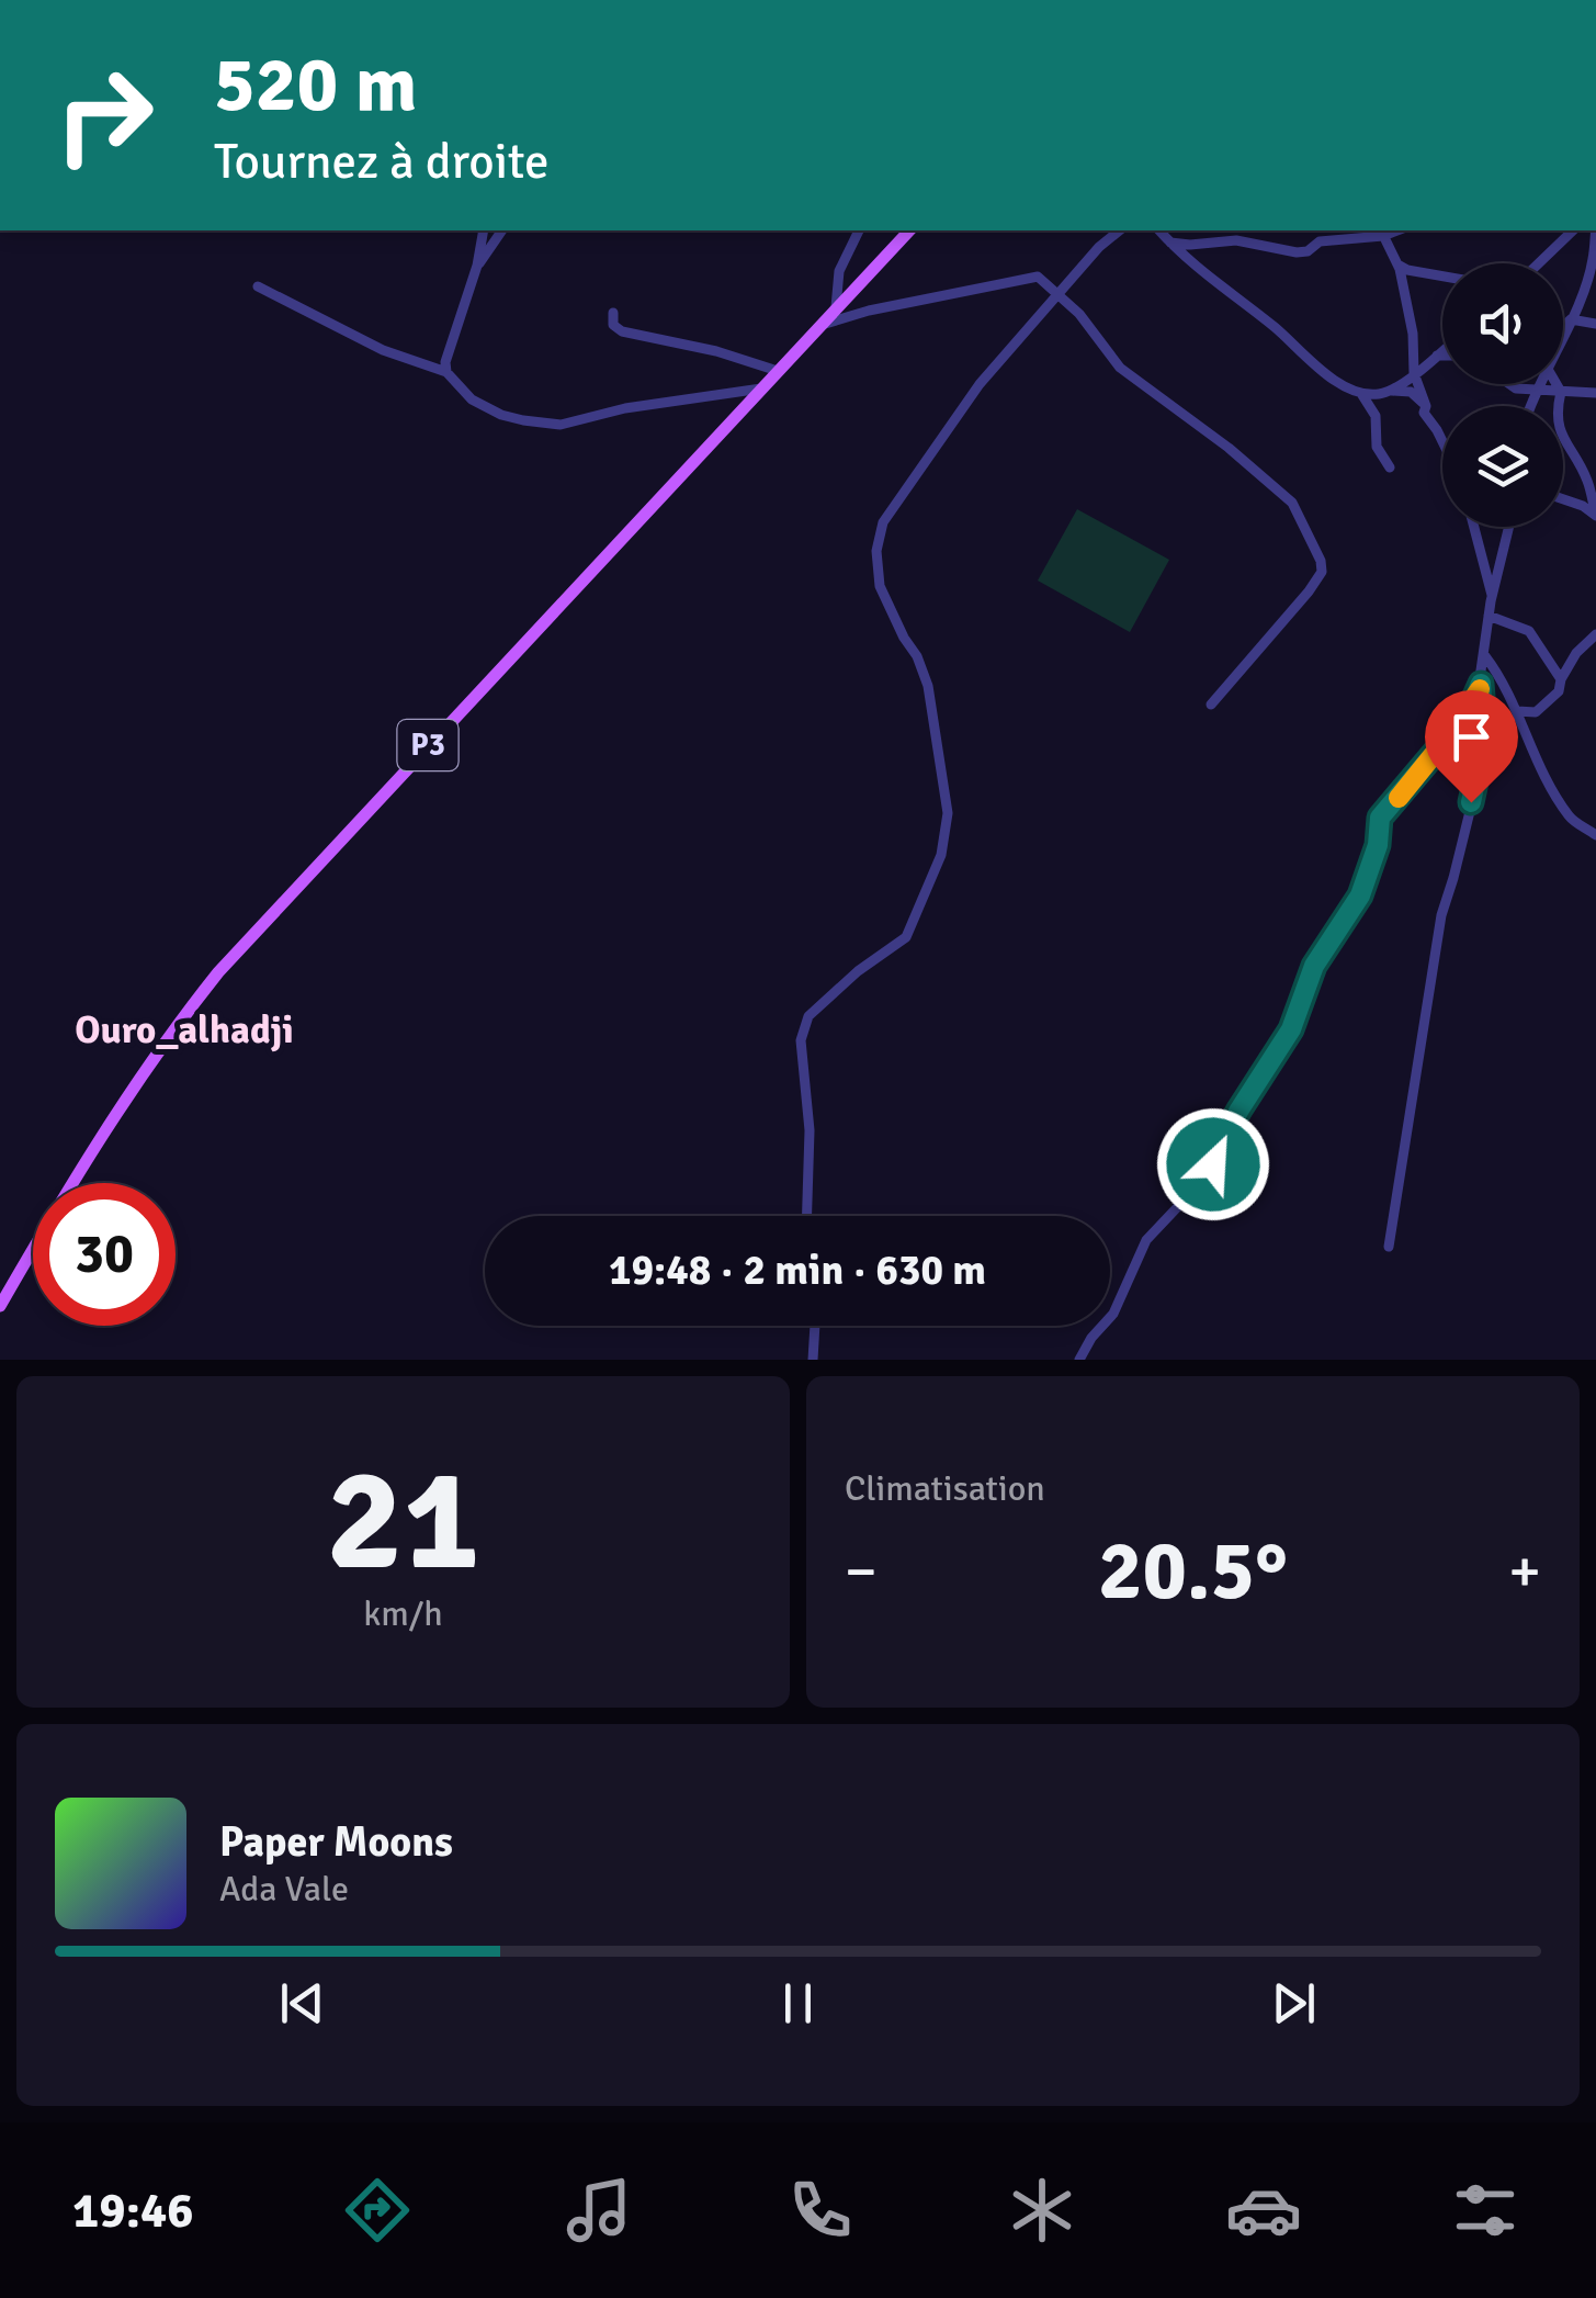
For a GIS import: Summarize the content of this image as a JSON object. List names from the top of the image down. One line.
{"streets":{"main road":["P3"]},"districts":["Ouro_alhadji"],"page":{"turn":["520 m","Tournez à droite"],"limit":"30","trip":"19:48 · 2 min · 630 m","tile":[["21","km/h"],"Climatisation"],"heat":["−","20.5°","+"],"song":["Paper Moons","Ada Vale"],"tabs":"19:46"}}
